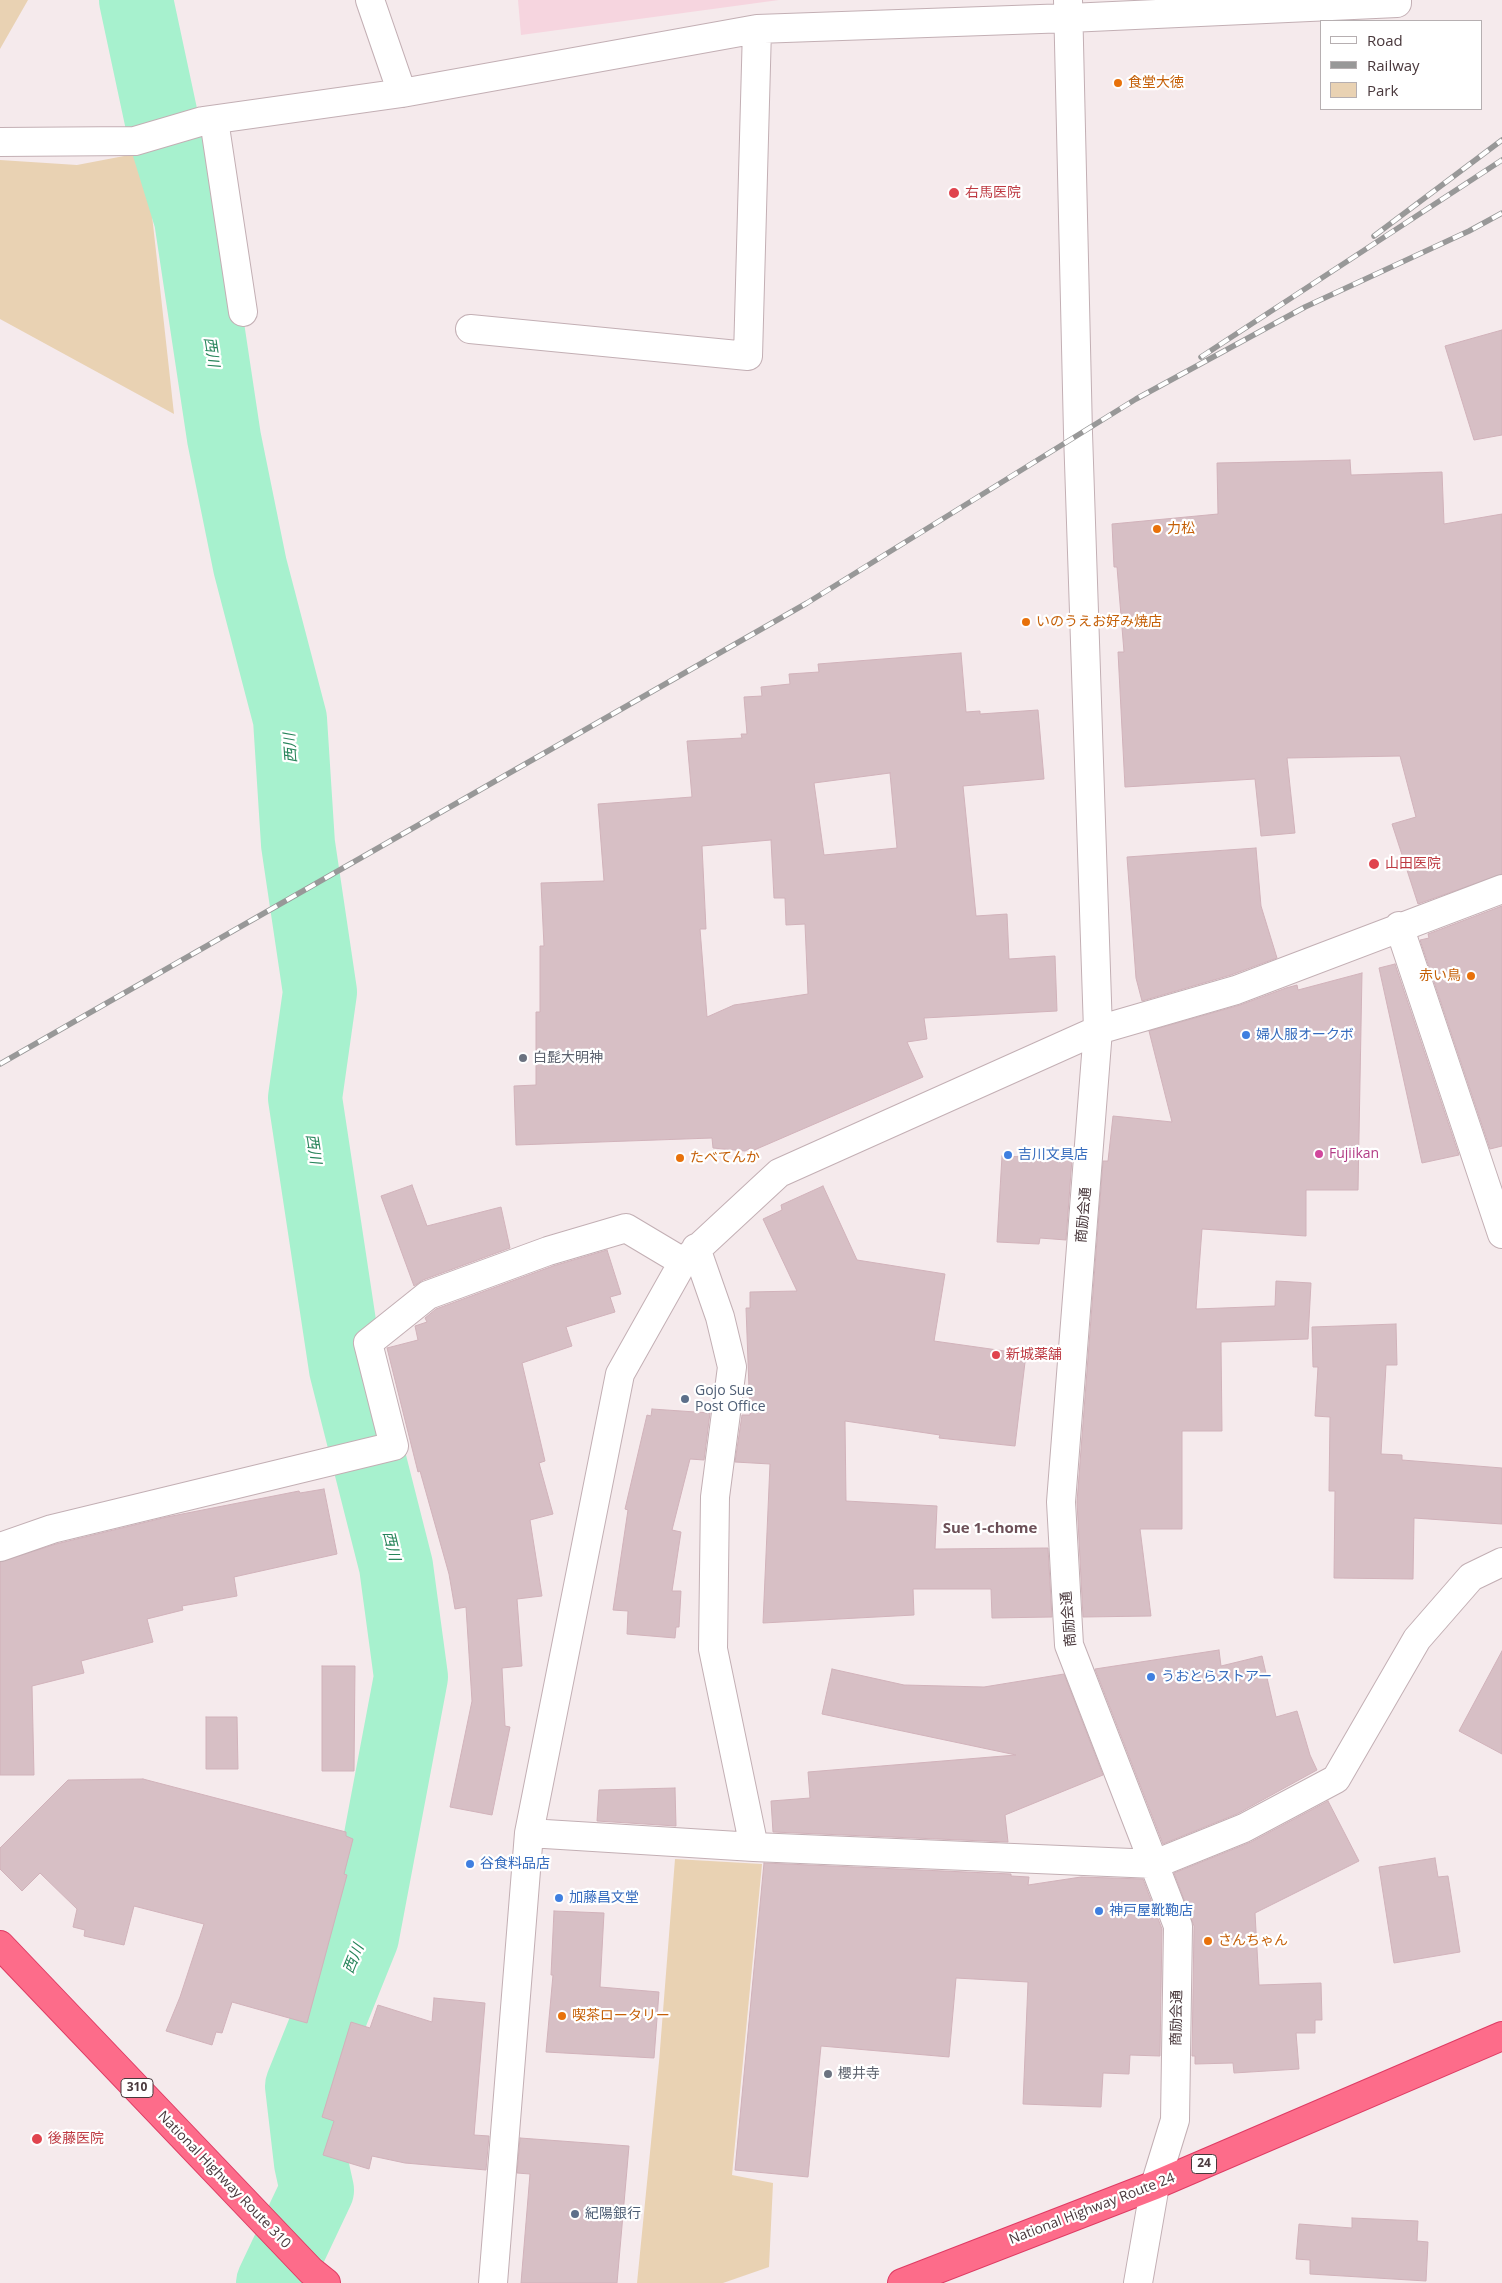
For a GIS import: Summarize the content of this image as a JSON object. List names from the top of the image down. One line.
{"streets":{"highway":["310","24","National Highway Route 310","National Highway Route 24"],"street":["商励会通"]},"crossings":[["商励会通","National Highway Route 24"]],"districts":["Sue 1-chome"],"water":["西川"],"places":["食堂大徳","右馬医院","力松","いのうえお好み焼店","山田医院","赤い鳥","婦人服オークボ","白髭大明神","Fujiikan","吉川文具店","たべてんか","新城薬舗","Gojo Sue Post Office","うおとらストアー","谷食料品店","加藤昌文堂","神戸屋靴鞄店","さんちゃん","喫茶ロータリー","櫻井寺","後藤医院","紀陽銀行"],"legend":["Road","Railway","Park"]}
